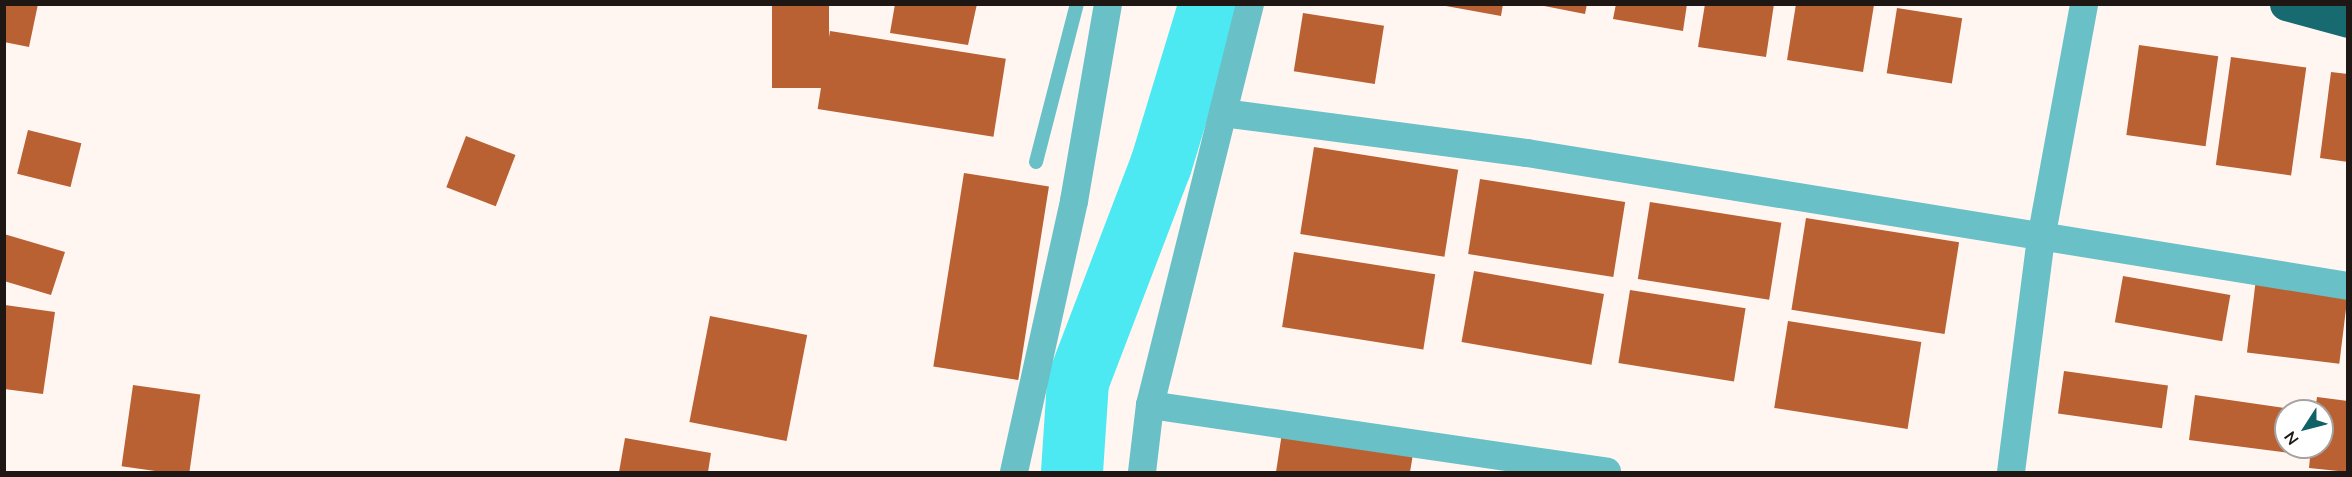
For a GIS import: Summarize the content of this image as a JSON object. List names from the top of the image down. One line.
{"north":"bottom left"}
